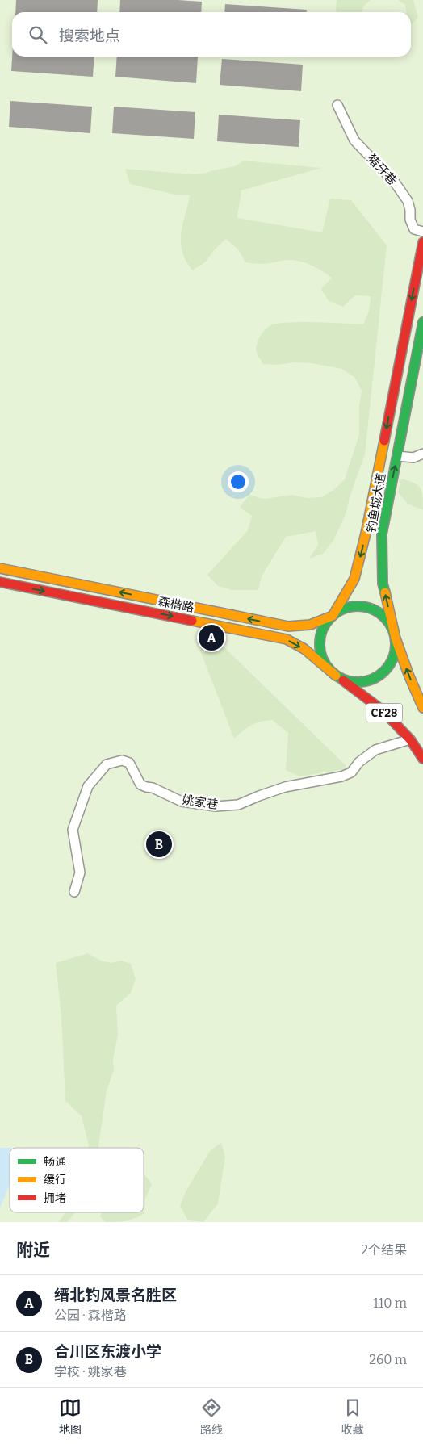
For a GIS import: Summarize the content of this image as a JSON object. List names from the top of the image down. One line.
{"streets":{"main road":["钓鱼城大道","森楷路","CF28"],"street":["猪牙巷","姚家巷"]},"crossings":[["钓鱼城大道","森楷路"],["钓鱼城大道","CF28"],["森楷路","CF28"],["CF28","姚家巷"]],"legend":["畅通","缓行","拥堵"],"page":{"search":"搜索地点","pins":["A","B"],"heading":["附近","2个结果"],"list":[{"mark":"A","name":"缙北钓风景名胜区","note":"公园 · 森楷路","value":"110 m"},{"mark":"B","name":"合川区东渡小学","note":"学校 · 姚家巷","value":"260 m"}],"nav":["地图","路线","收藏"]}}
